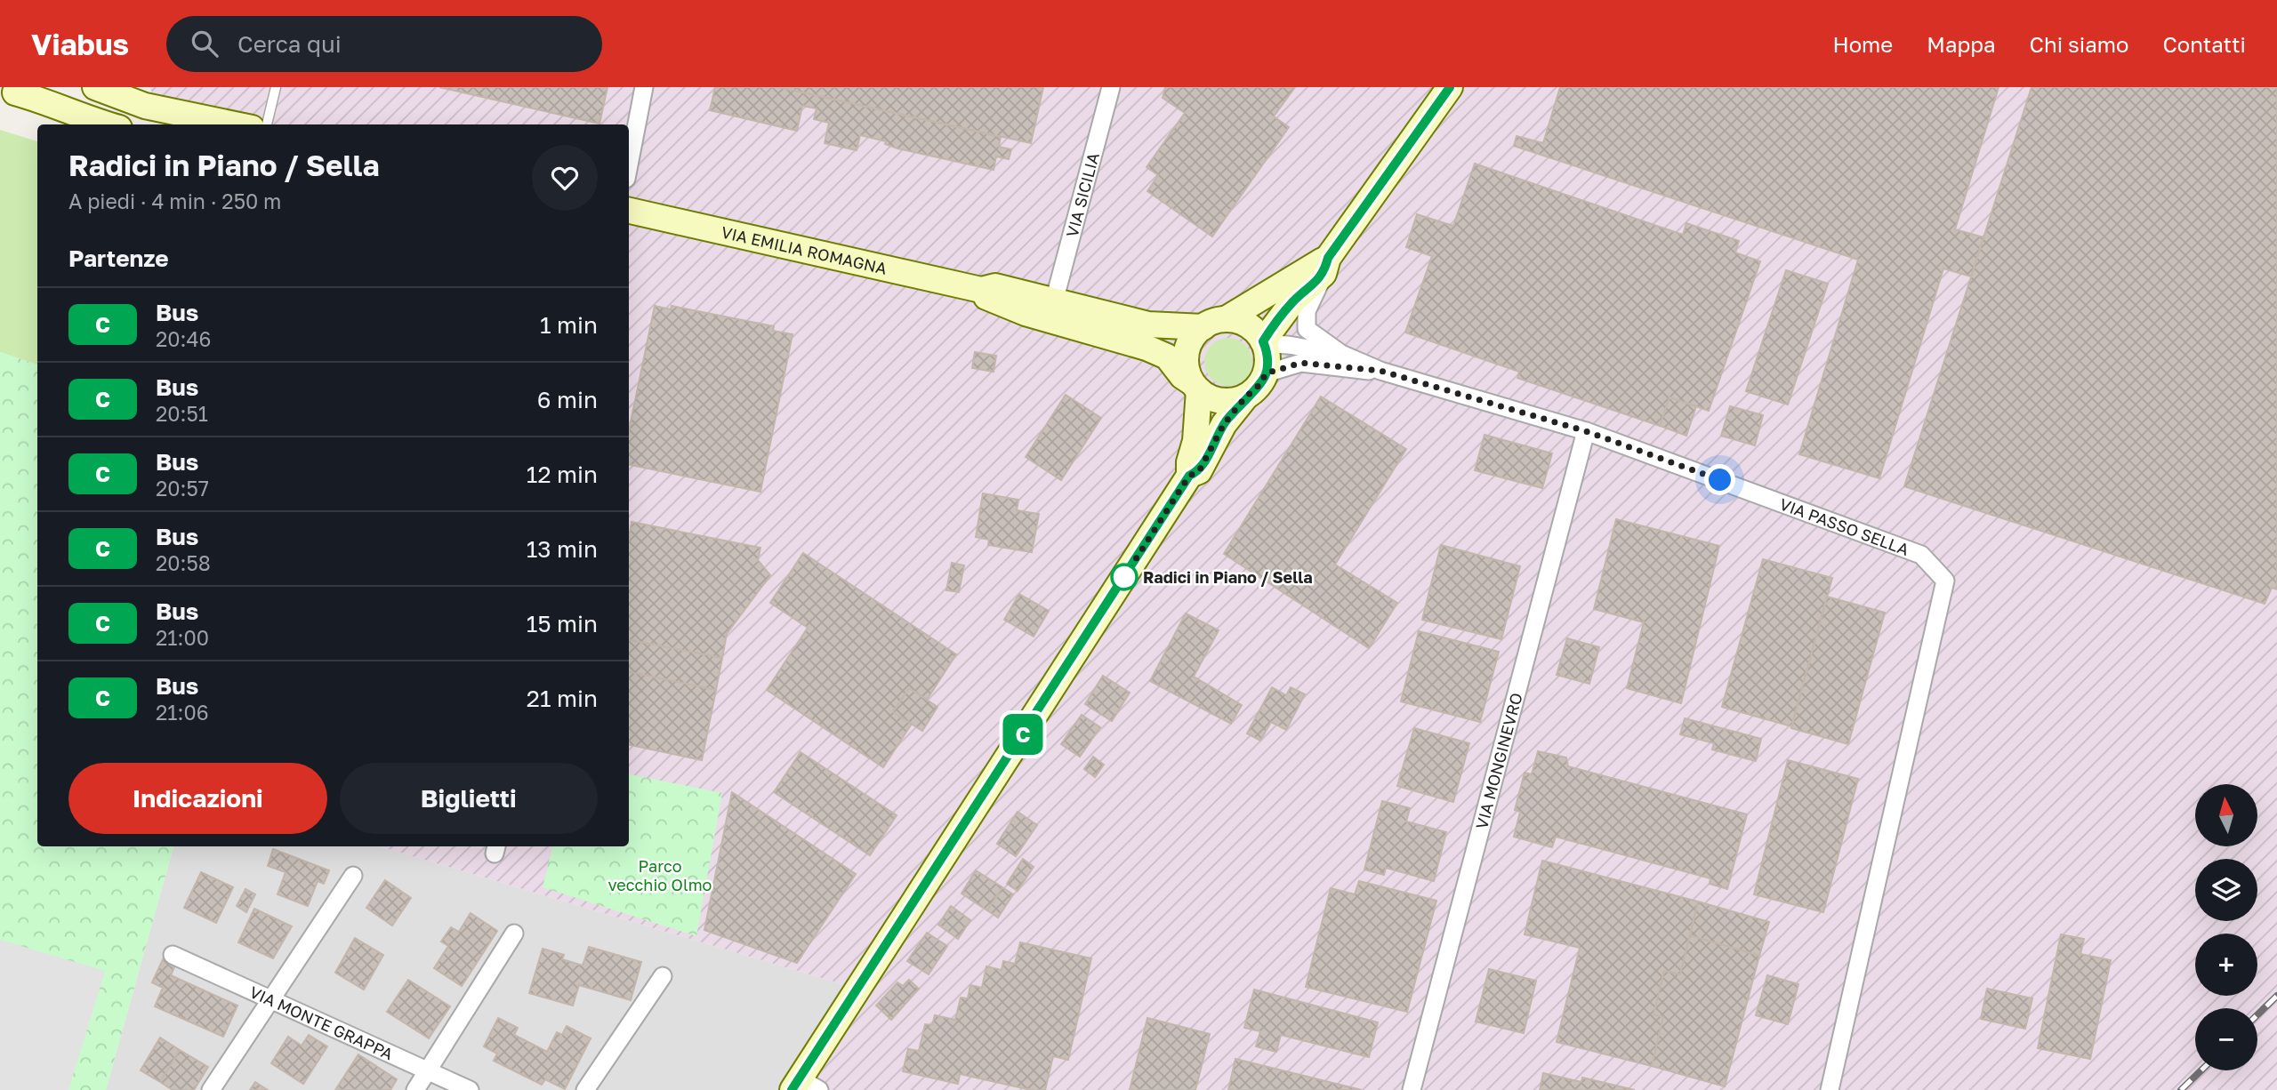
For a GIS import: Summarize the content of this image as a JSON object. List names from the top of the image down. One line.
{"streets":{"street":["VIA SICILIA","VIA EMILIA ROMAGNA","VIA PASSO SELLA","VIA MONGINEVRO","VIA MONTE GRAPPA"]},"crossings":[["VIA SICILIA","VIA EMILIA ROMAGNA"],["VIA EMILIA ROMAGNA","VIA PASSO SELLA"],["VIA PASSO SELLA","VIA MONGINEVRO"]],"parks":["Parco vecchio Olmo"],"places":["Radici in Piano / Sella"],"lines":["bus line C"],"north":"top","page":{"header":"Viabus","search":"Cerca qui","nav":["Home","Mappa","Chi siamo","Contatti"],"on_map":"C","heading":[["Radici in Piano / Sella","A piedi · 4 min · 250 m"],"Partenze"],"list":[{"mark":"C","name":"Bus","note":"20:46","value":"1 min"},{"mark":"C","name":"Bus","note":"20:51","value":"6 min"},{"mark":"C","name":"Bus","note":"20:57","value":"12 min"},{"mark":"C","name":"Bus","note":"20:58","value":"13 min"},{"mark":"C","name":"Bus","note":"21:00","value":"15 min"},{"mark":"C","name":"Bus","note":"21:06","value":"21 min"}],"buttons":["Indicazioni","Biglietti"],"map_buttons":["+","−"]}}
